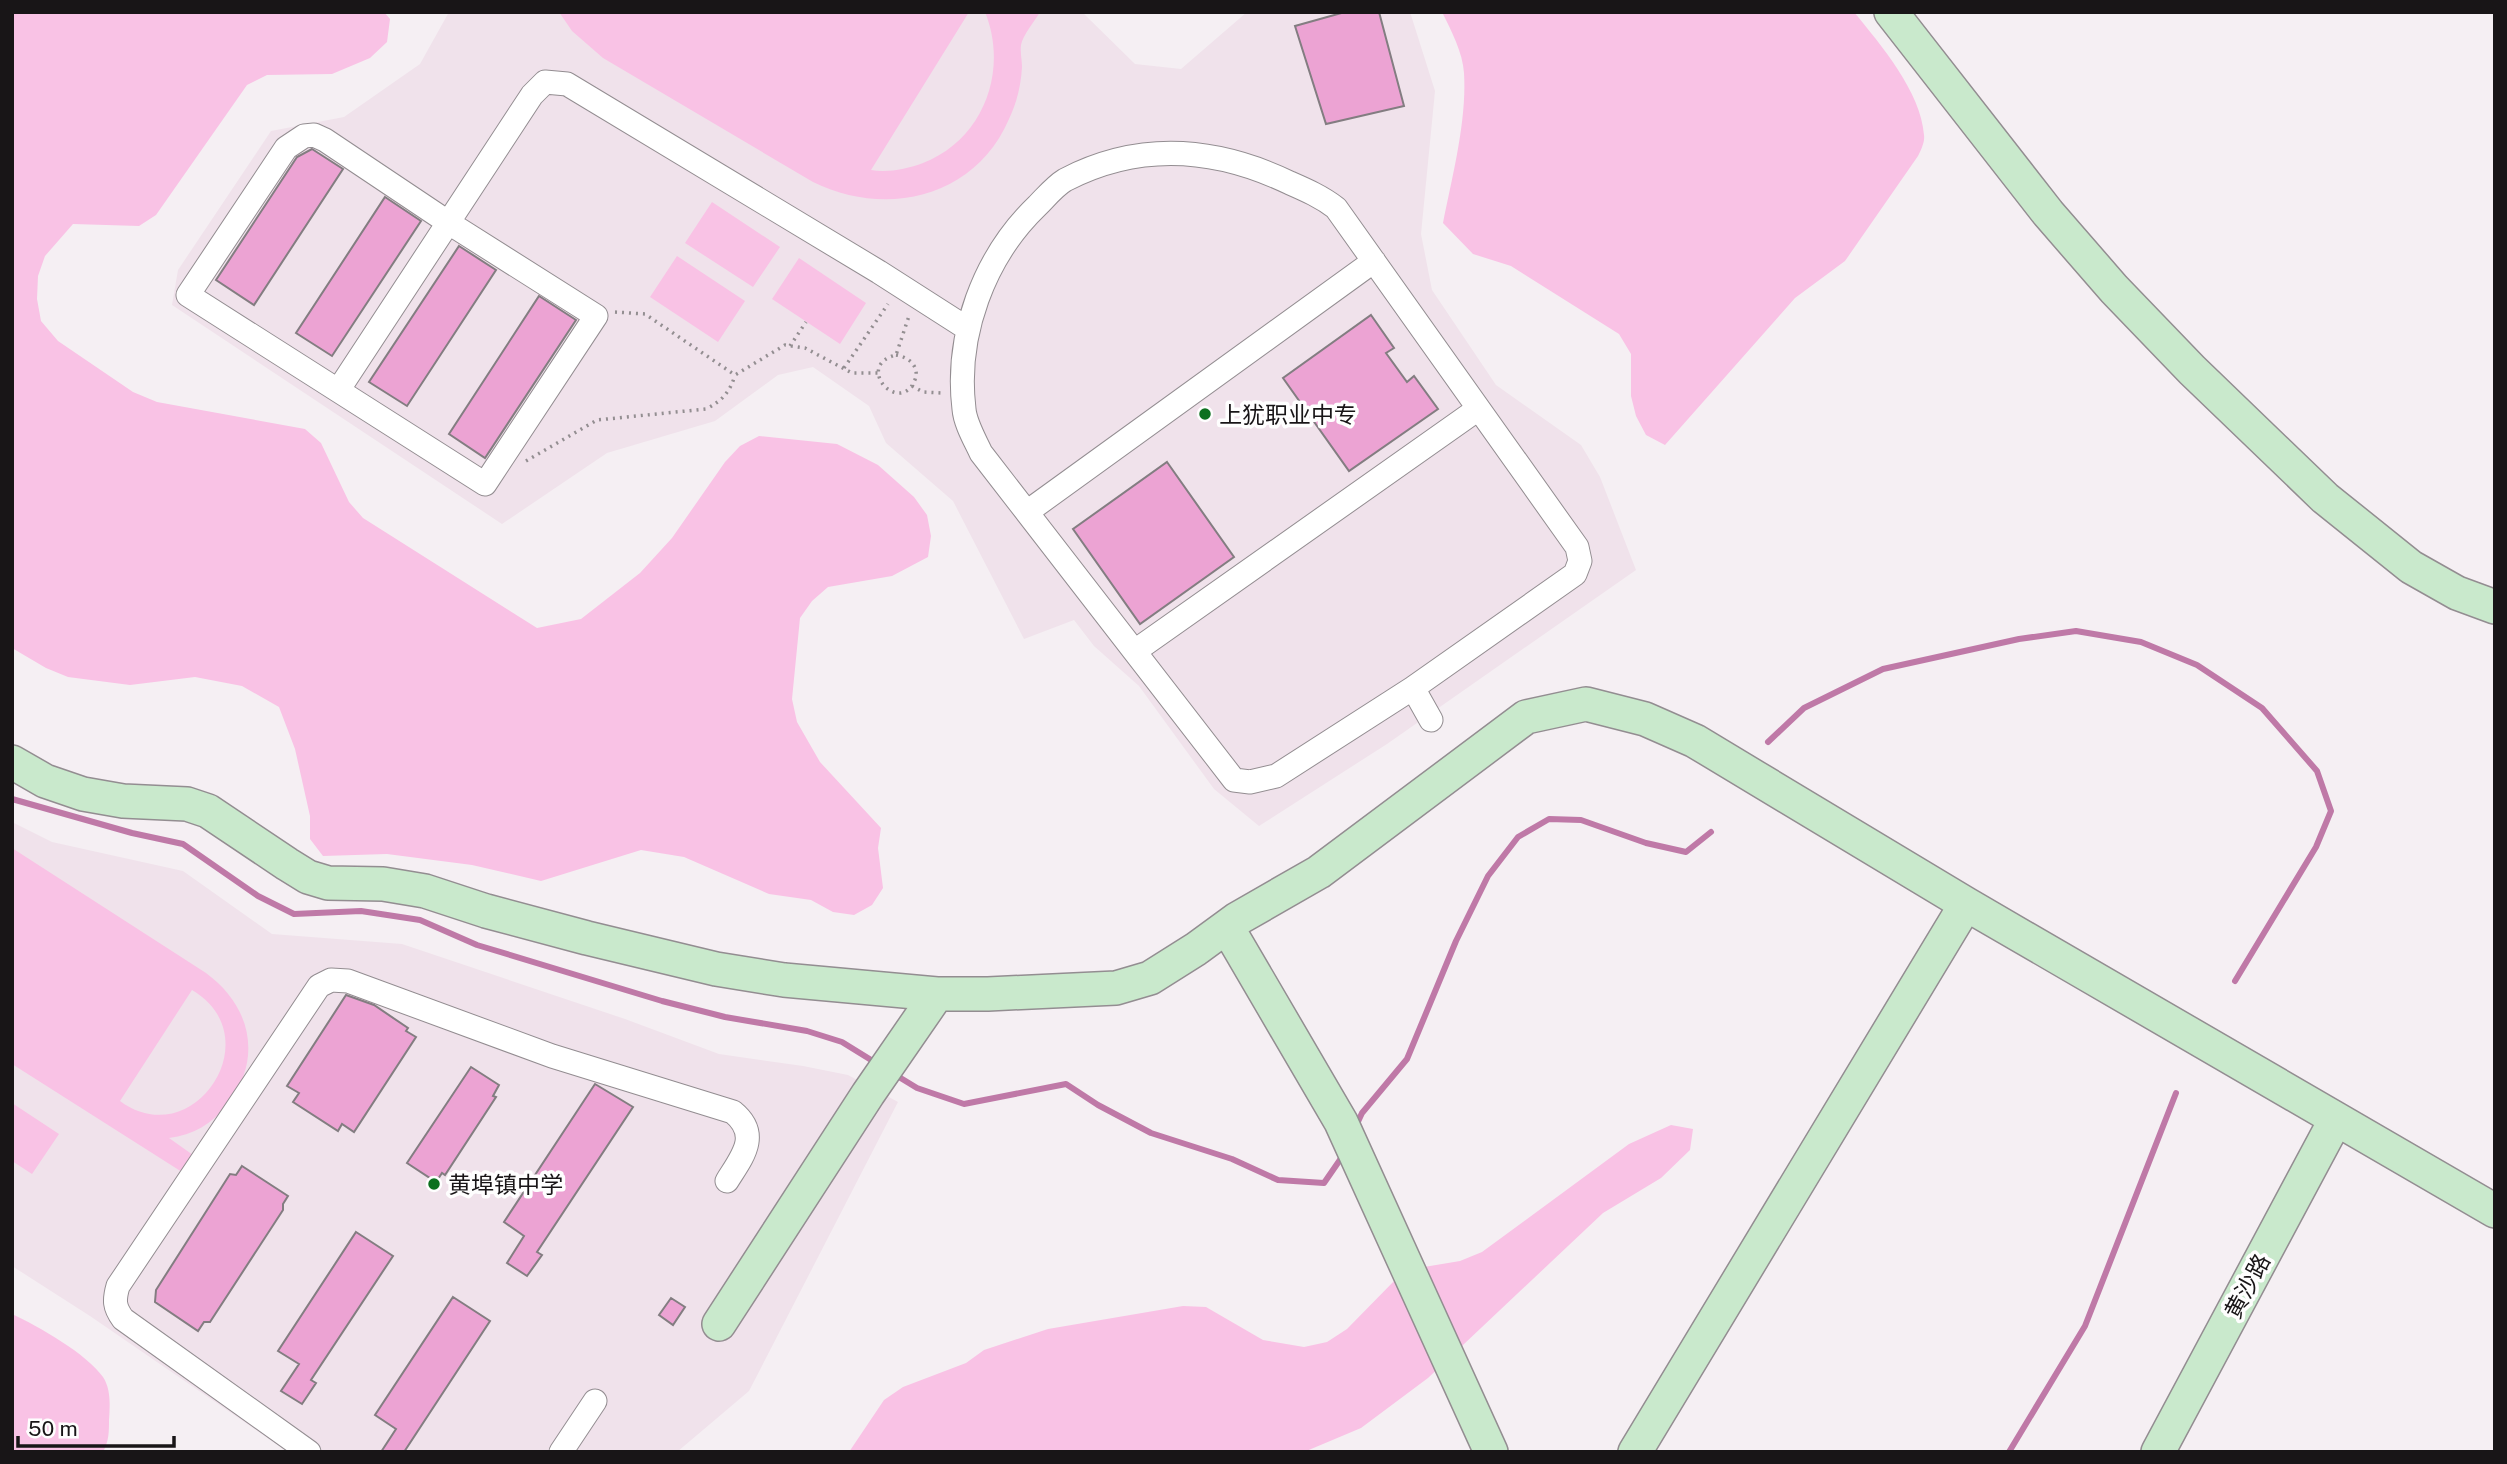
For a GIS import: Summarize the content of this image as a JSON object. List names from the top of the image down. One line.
{"streets":{"street":["黄沙路"]},"places":["上犹职业中专","黄埠镇中学"],"scale_bar":"50 m"}
